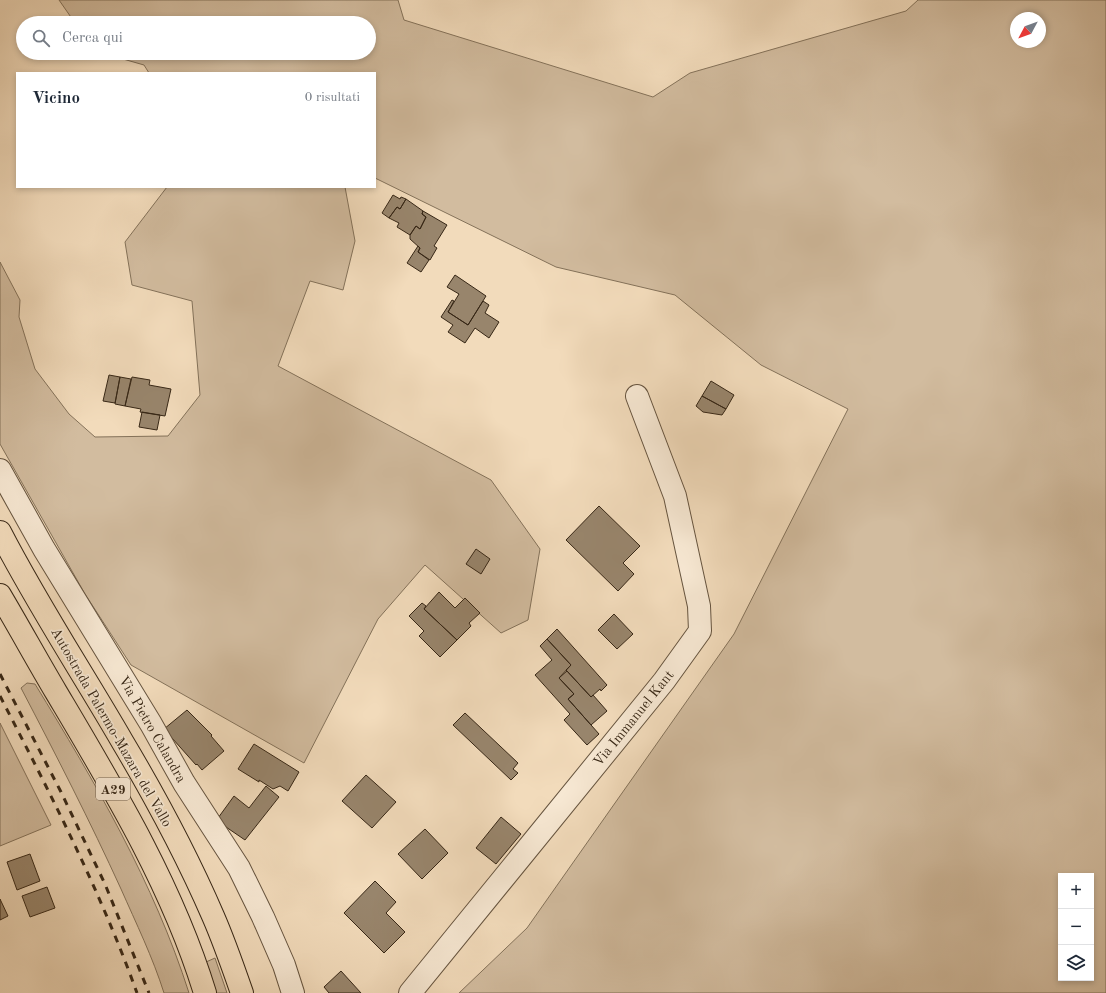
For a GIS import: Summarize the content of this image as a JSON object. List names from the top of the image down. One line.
{"streets":{"highway":["Autostrada Palermo-Mazara del Vallo","A29"],"street":["Via Immanuel Kant","Via Pietro Calandra"]},"north":"bottom left","page":{"search":"Cerca qui","heading":["Vicino","0 risultati"],"map_buttons":["+","−"]}}
